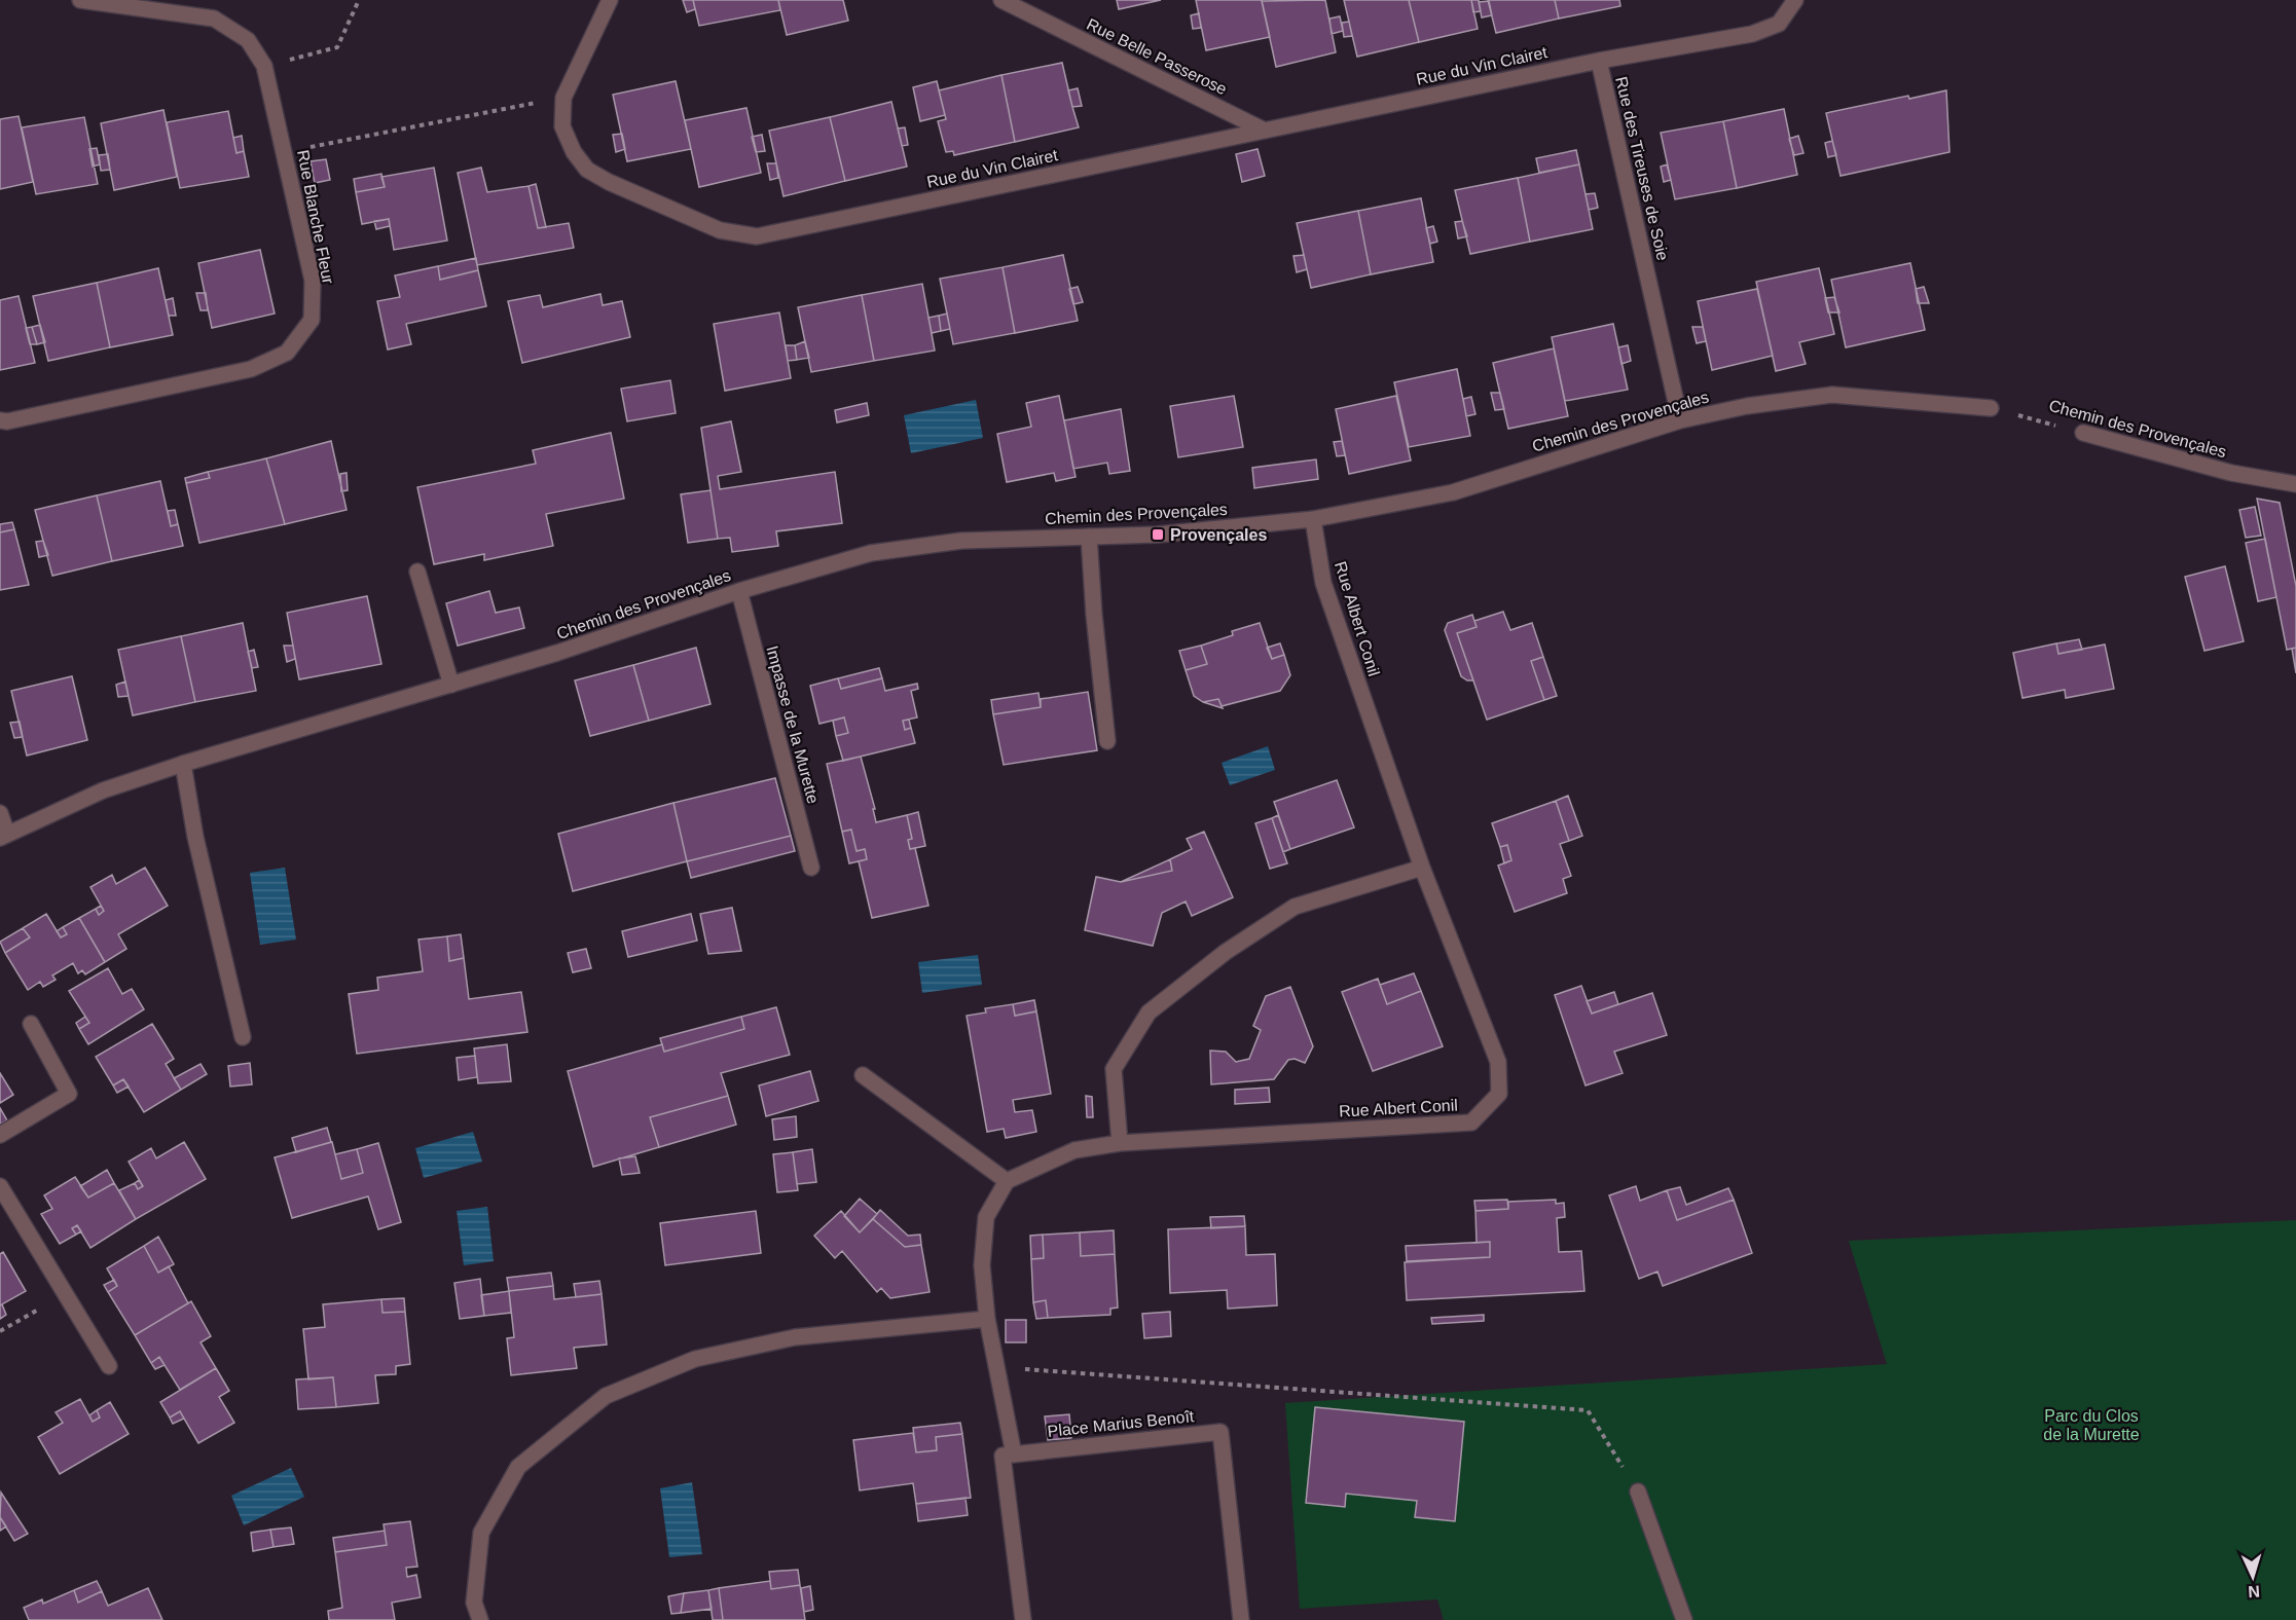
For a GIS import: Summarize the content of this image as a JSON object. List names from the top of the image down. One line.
{"streets":{"street":["Rue Belle Passerose","Rue du Vin Clairet","Rue des Tireuses de Soie","Rue Blanche Fleur","Chemin des Provençales","Rue Albert Conil","Impasse de la Murette","Place Marius Benoît"]},"crossings":[["Rue Belle Passerose","Rue du Vin Clairet"],["Rue du Vin Clairet","Rue des Tireuses de Soie"],["Rue des Tireuses de Soie","Chemin des Provençales"],["Chemin des Provençales","Rue Albert Conil"],["Chemin des Provençales","Impasse de la Murette"]],"parks":["Parc du Clos de la Murette"],"places":{"transit":["Provençales"]},"north":"bottom"}
